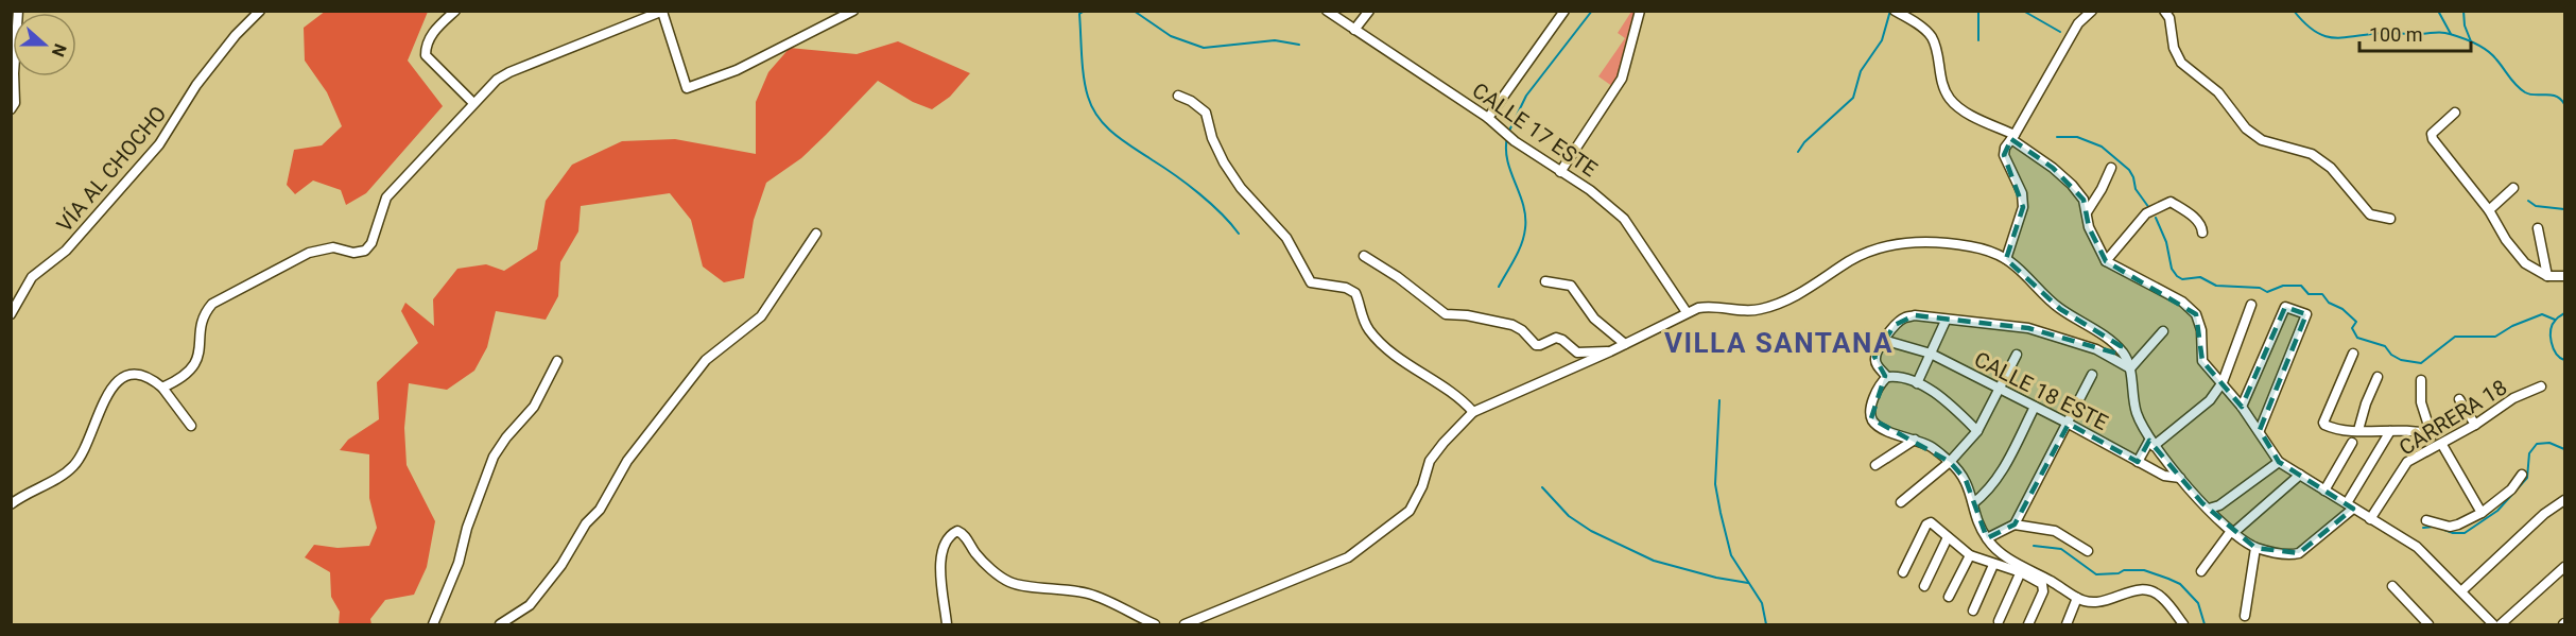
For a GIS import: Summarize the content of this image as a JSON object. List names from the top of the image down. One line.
{"streets":{"street":["CALLE 17 ESTE","VÍA AL CHOCHO","CALLE 18 ESTE","CARRERA 18"]},"districts":["VILLA SANTANA"],"scale_bar":"100 m","north":"right"}
